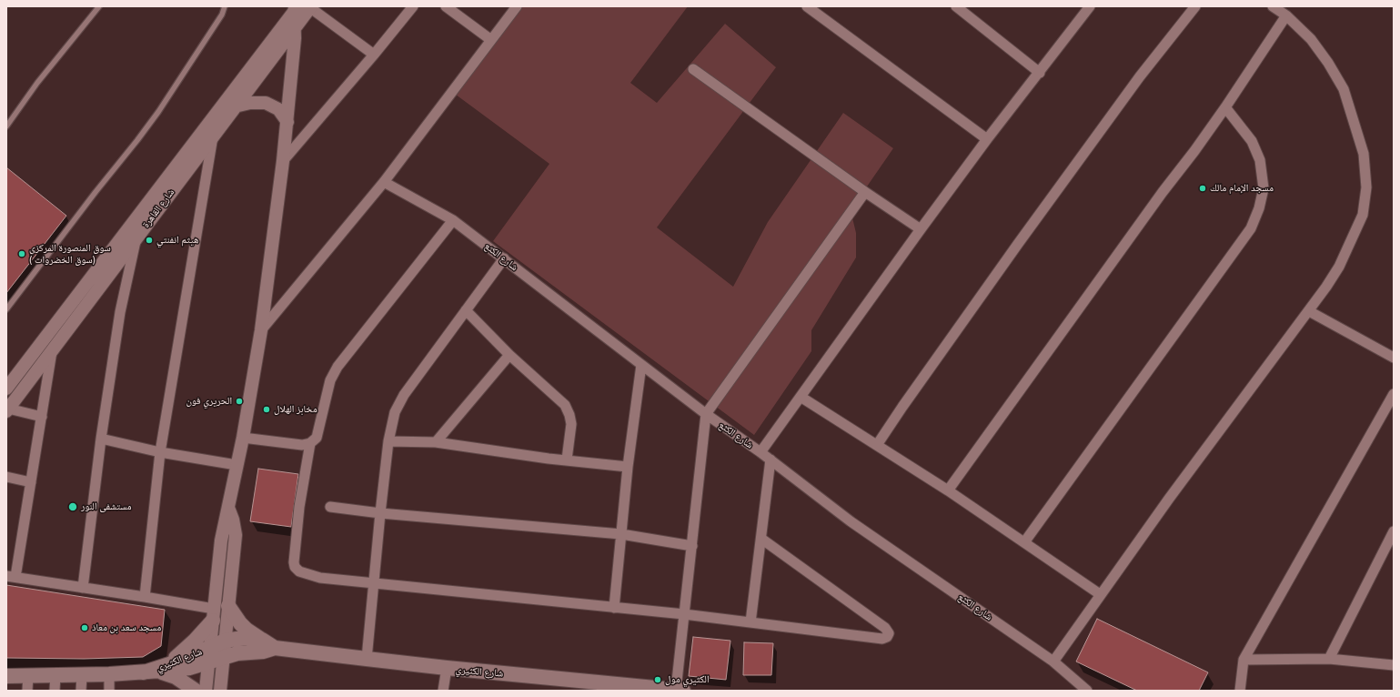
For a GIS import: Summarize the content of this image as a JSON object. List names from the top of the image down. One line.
{"streets":{"main road":["شارع الكثيري"],"street":["شارع القاهرة","شارع الكثع"]},"places":["مسجد الإمام مالك","هيثم انفنتي","سوق المنصورة المركزي ( سوق الخضروات)","الحريري فون","مخابز الهلال","مستشفى النور","مسجد سعد بن معاذ","الكثيري مول"]}
